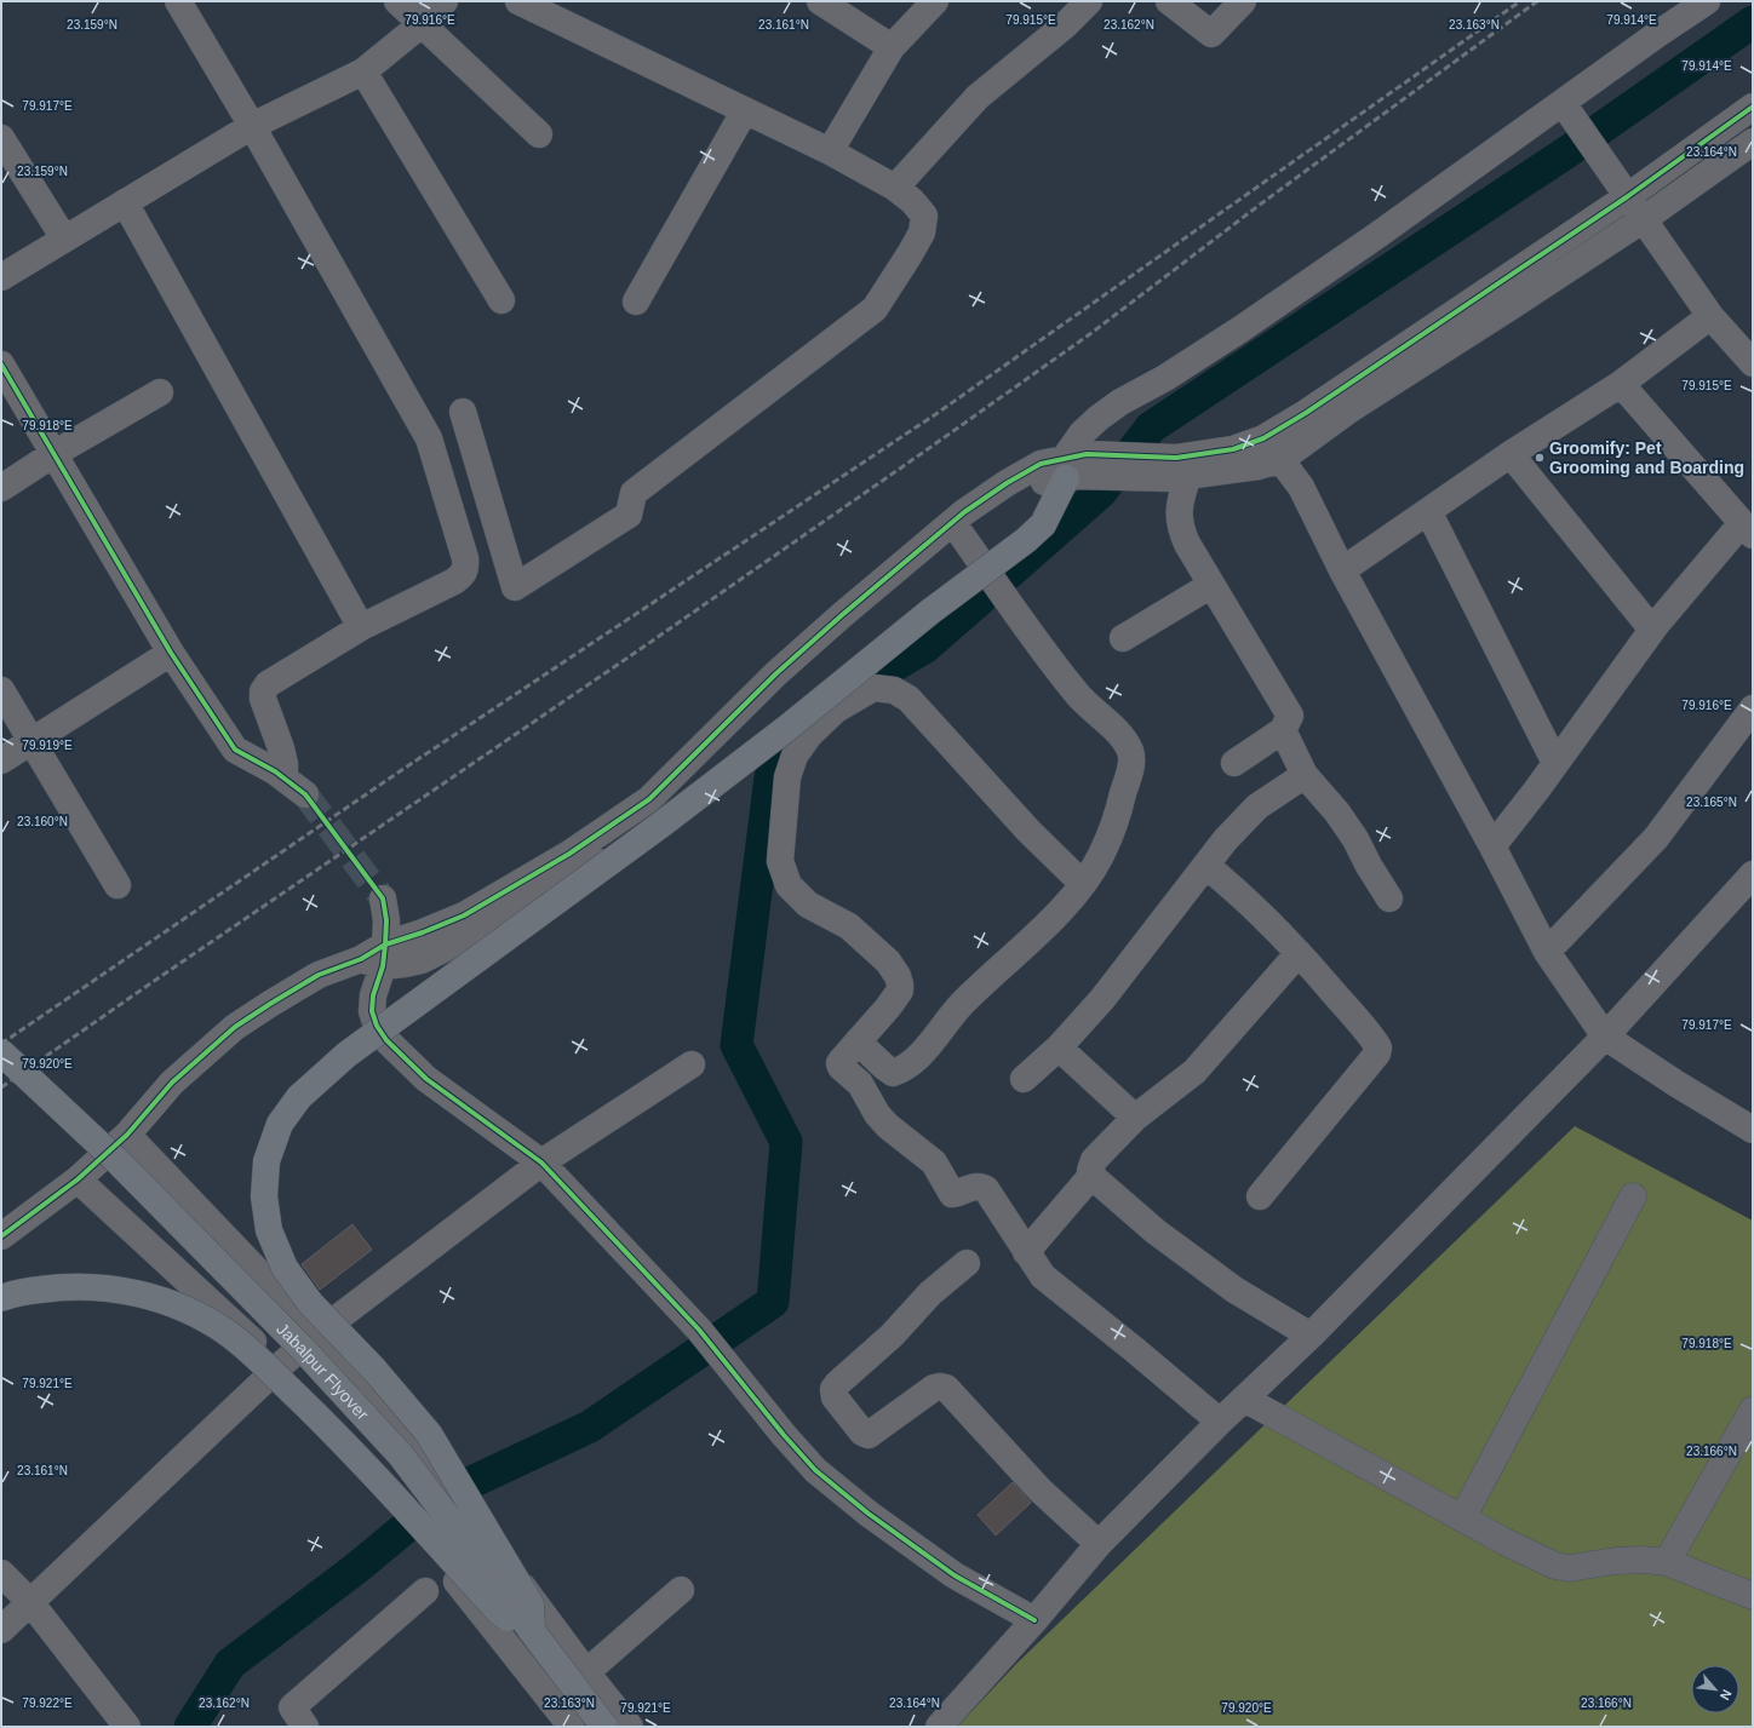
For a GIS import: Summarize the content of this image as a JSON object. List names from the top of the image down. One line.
{"streets":{"main road":["Jabalpur Flyover"]},"places":["Groomify: Pet Grooming and Boarding"],"north":"bottom right","coordinates":["79.916°E","79.915°E","79.914°E","23.159°N","23.161°N","23.162°N","23.163°N","79.917°E","23.164°N","79.918°E","79.919°E","23.165°N","23.160°N","79.920°E","79.921°E","23.166°N","79.922°E"]}
